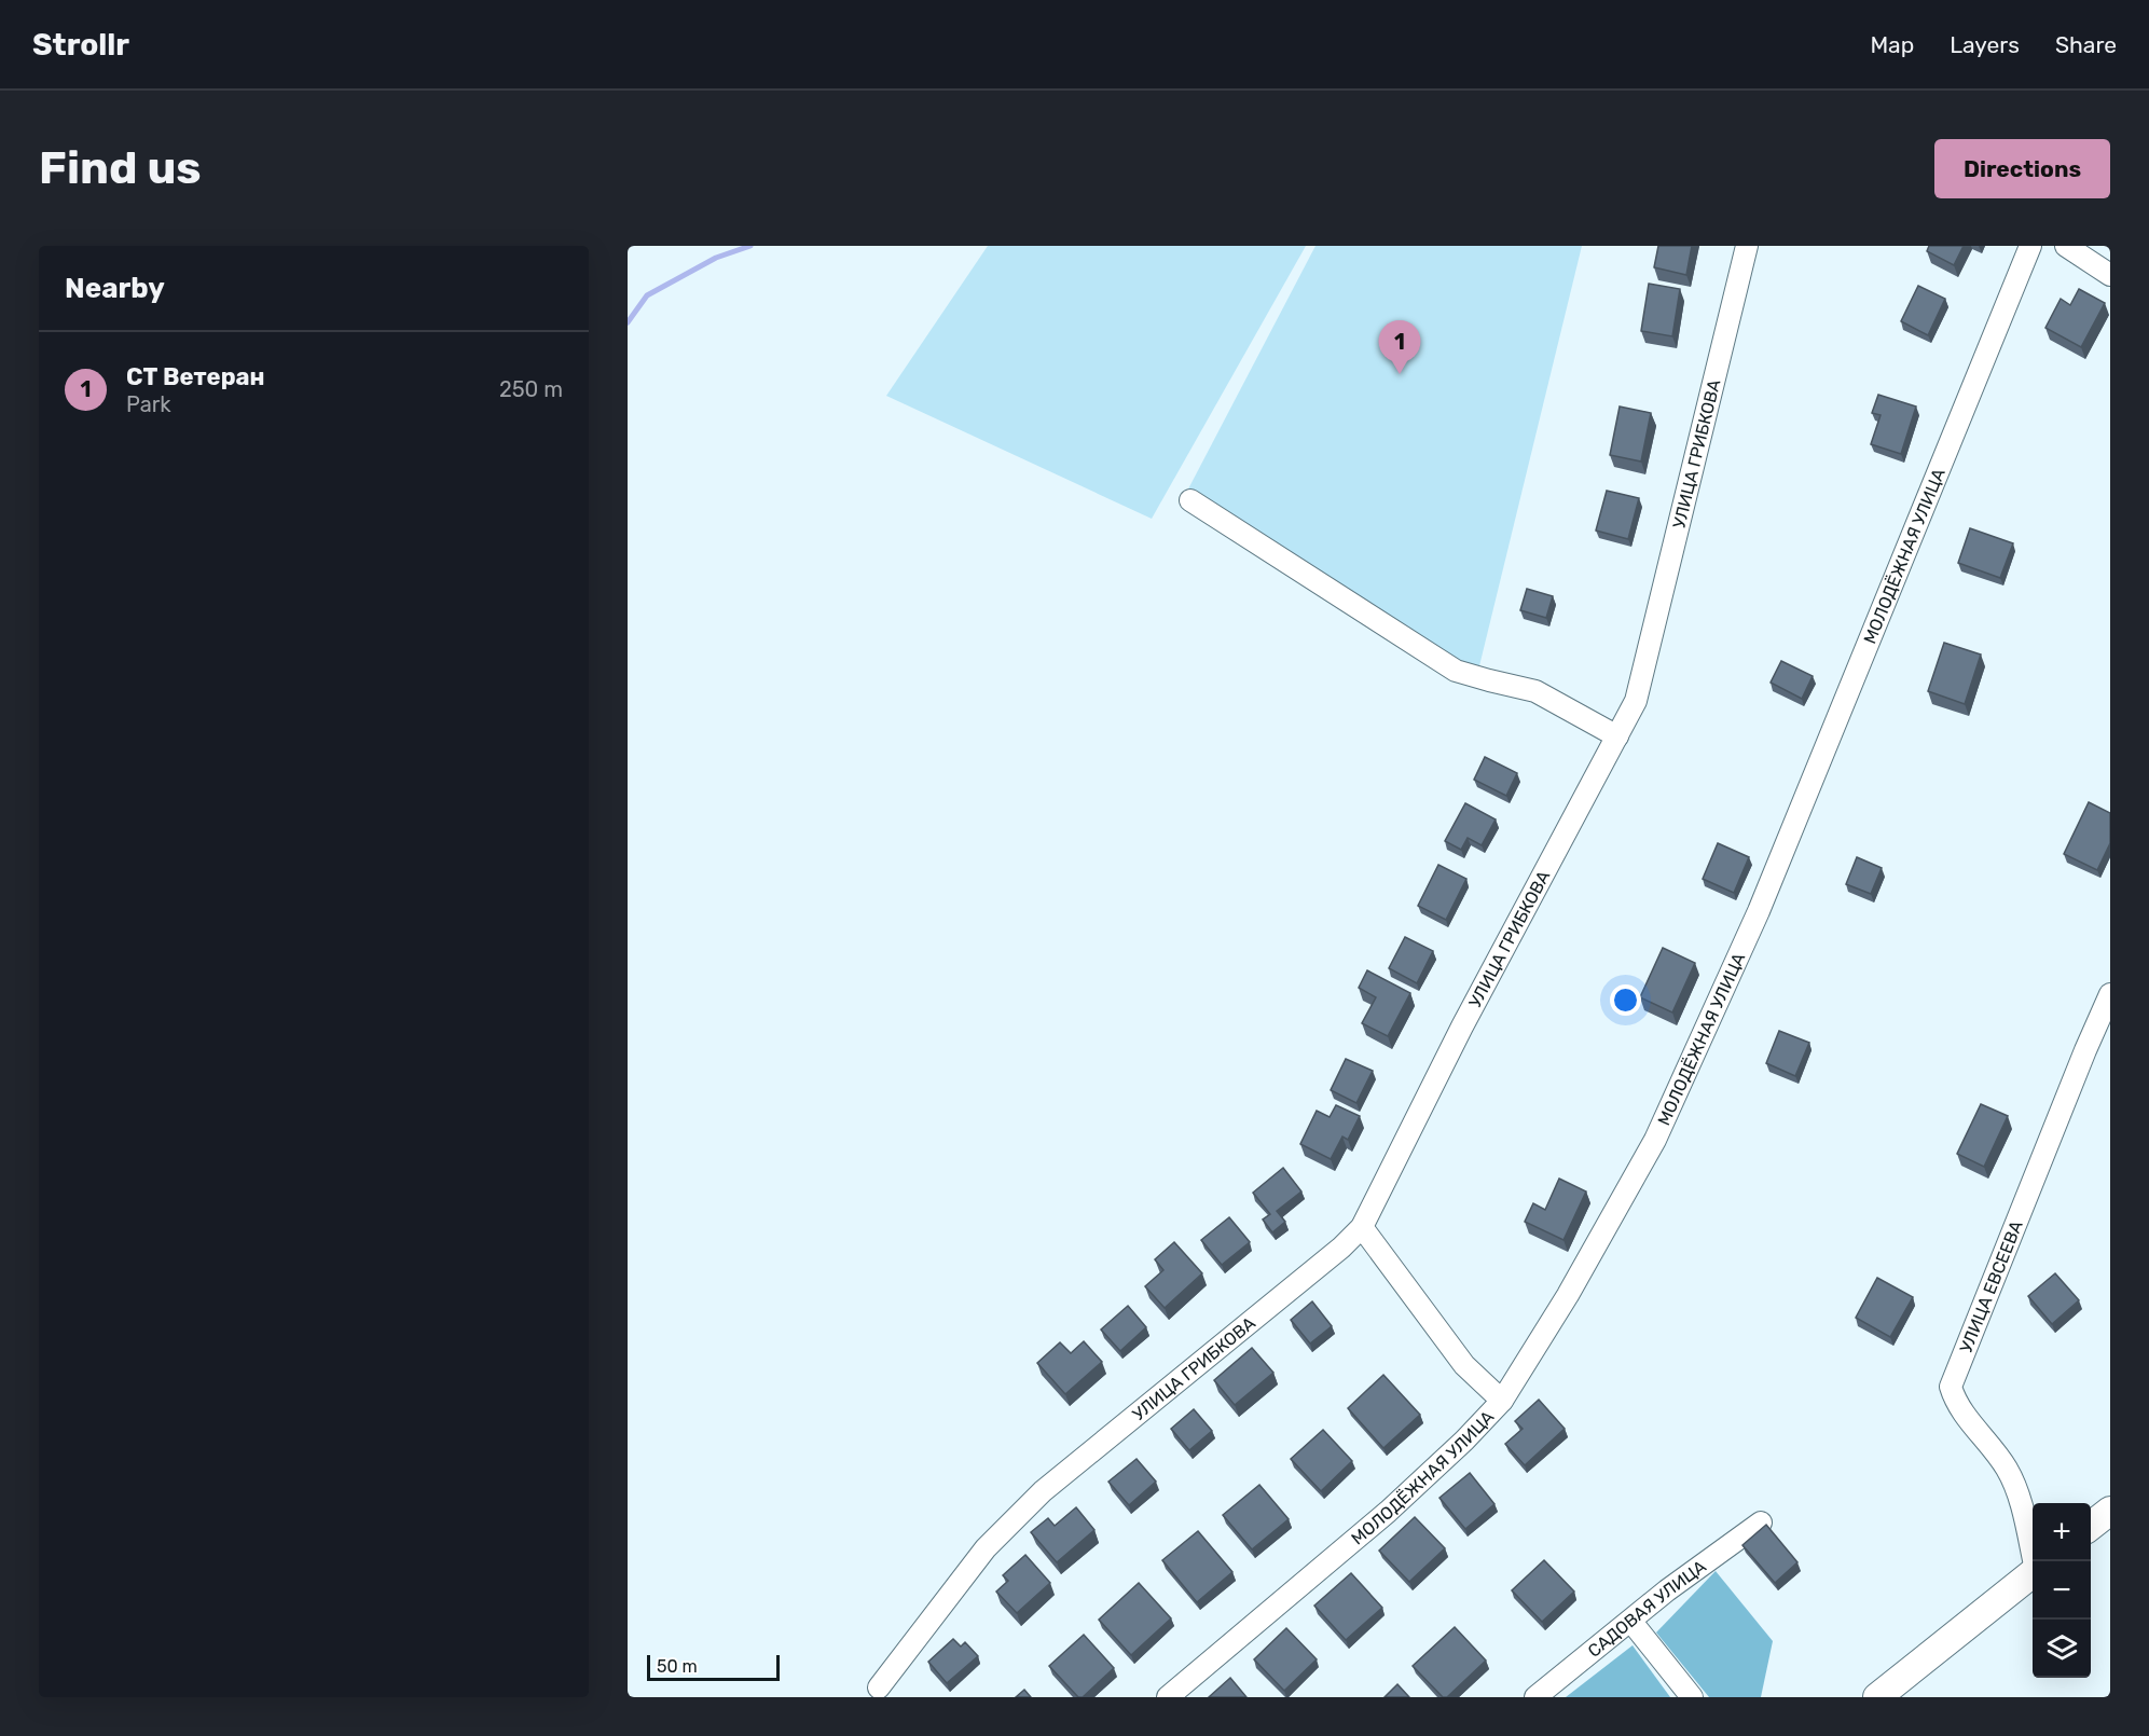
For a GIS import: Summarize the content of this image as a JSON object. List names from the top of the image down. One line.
{"streets":{"street":["УЛИЦА ГРИБКОВА","МОЛОДЁЖНАЯ УЛИЦА","УЛИЦА ЕВСЕЕВА","САДОВАЯ УЛИЦА"]},"scale_bar":"50 m","page":{"header":"Strollr","nav":["Map","Layers","Share"],"buttons":"Directions","title":"Find us","heading":"Nearby","pins":"1","list":[{"mark":"1","name":"СТ Ветеран","note":"Park","value":"250 m"}],"map_buttons":["+","−"],"scale":"50 m"}}
